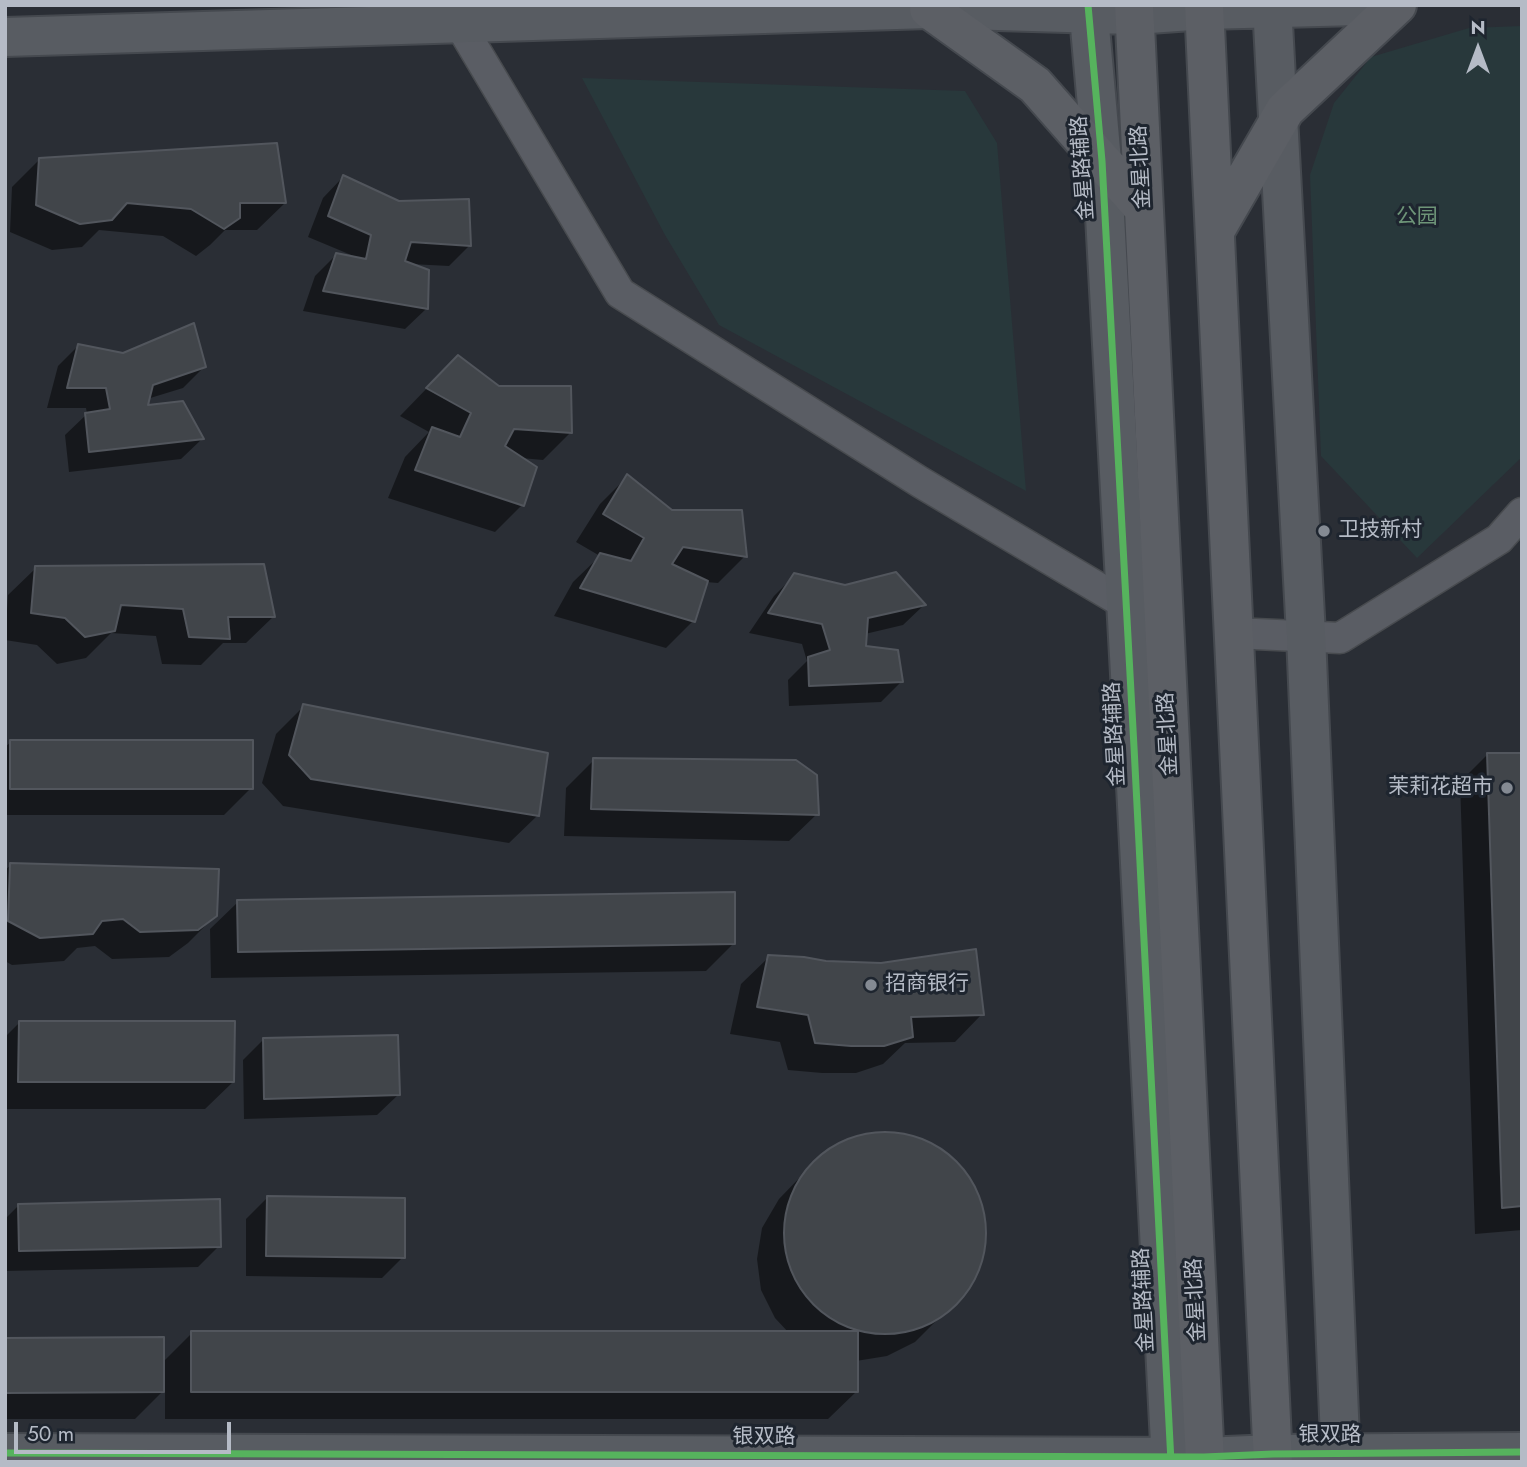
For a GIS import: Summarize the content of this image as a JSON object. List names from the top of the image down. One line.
{"streets":{"main road":["金星北路"],"street":["金星路辅路","银双路"]},"crossings":[["金星北路","金星路辅路"],["金星北路","银双路"],["金星路辅路","银双路"]],"parks":["公园"],"places":["卫技新村","茉莉花超市","招商银行"],"scale_bar":"50 m","north":"top"}
